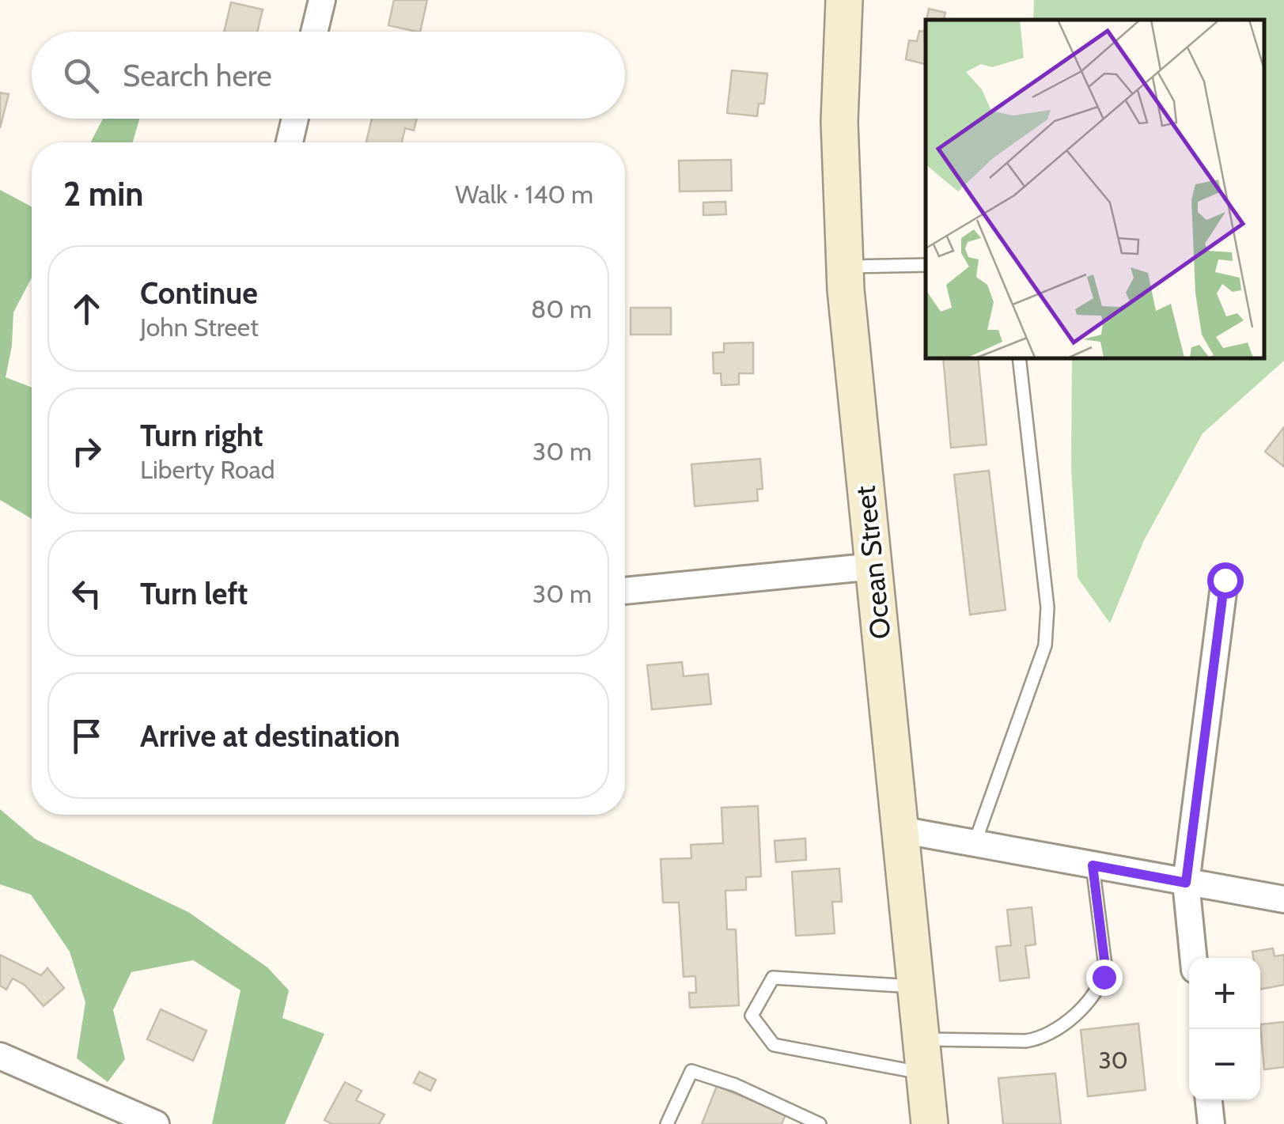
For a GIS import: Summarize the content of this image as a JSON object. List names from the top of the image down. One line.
{"streets":{"main road":["Ocean Street"]},"house_numbers":["30"],"page":{"search":"Search here","heading":["2 min","Walk · 140 m"],"list":[["Continue","John Street","80 m"],["Turn right","Liberty Road","30 m"],["Turn left","30 m"],"Arrive at destination"],"map_buttons":["+","−"]}}
